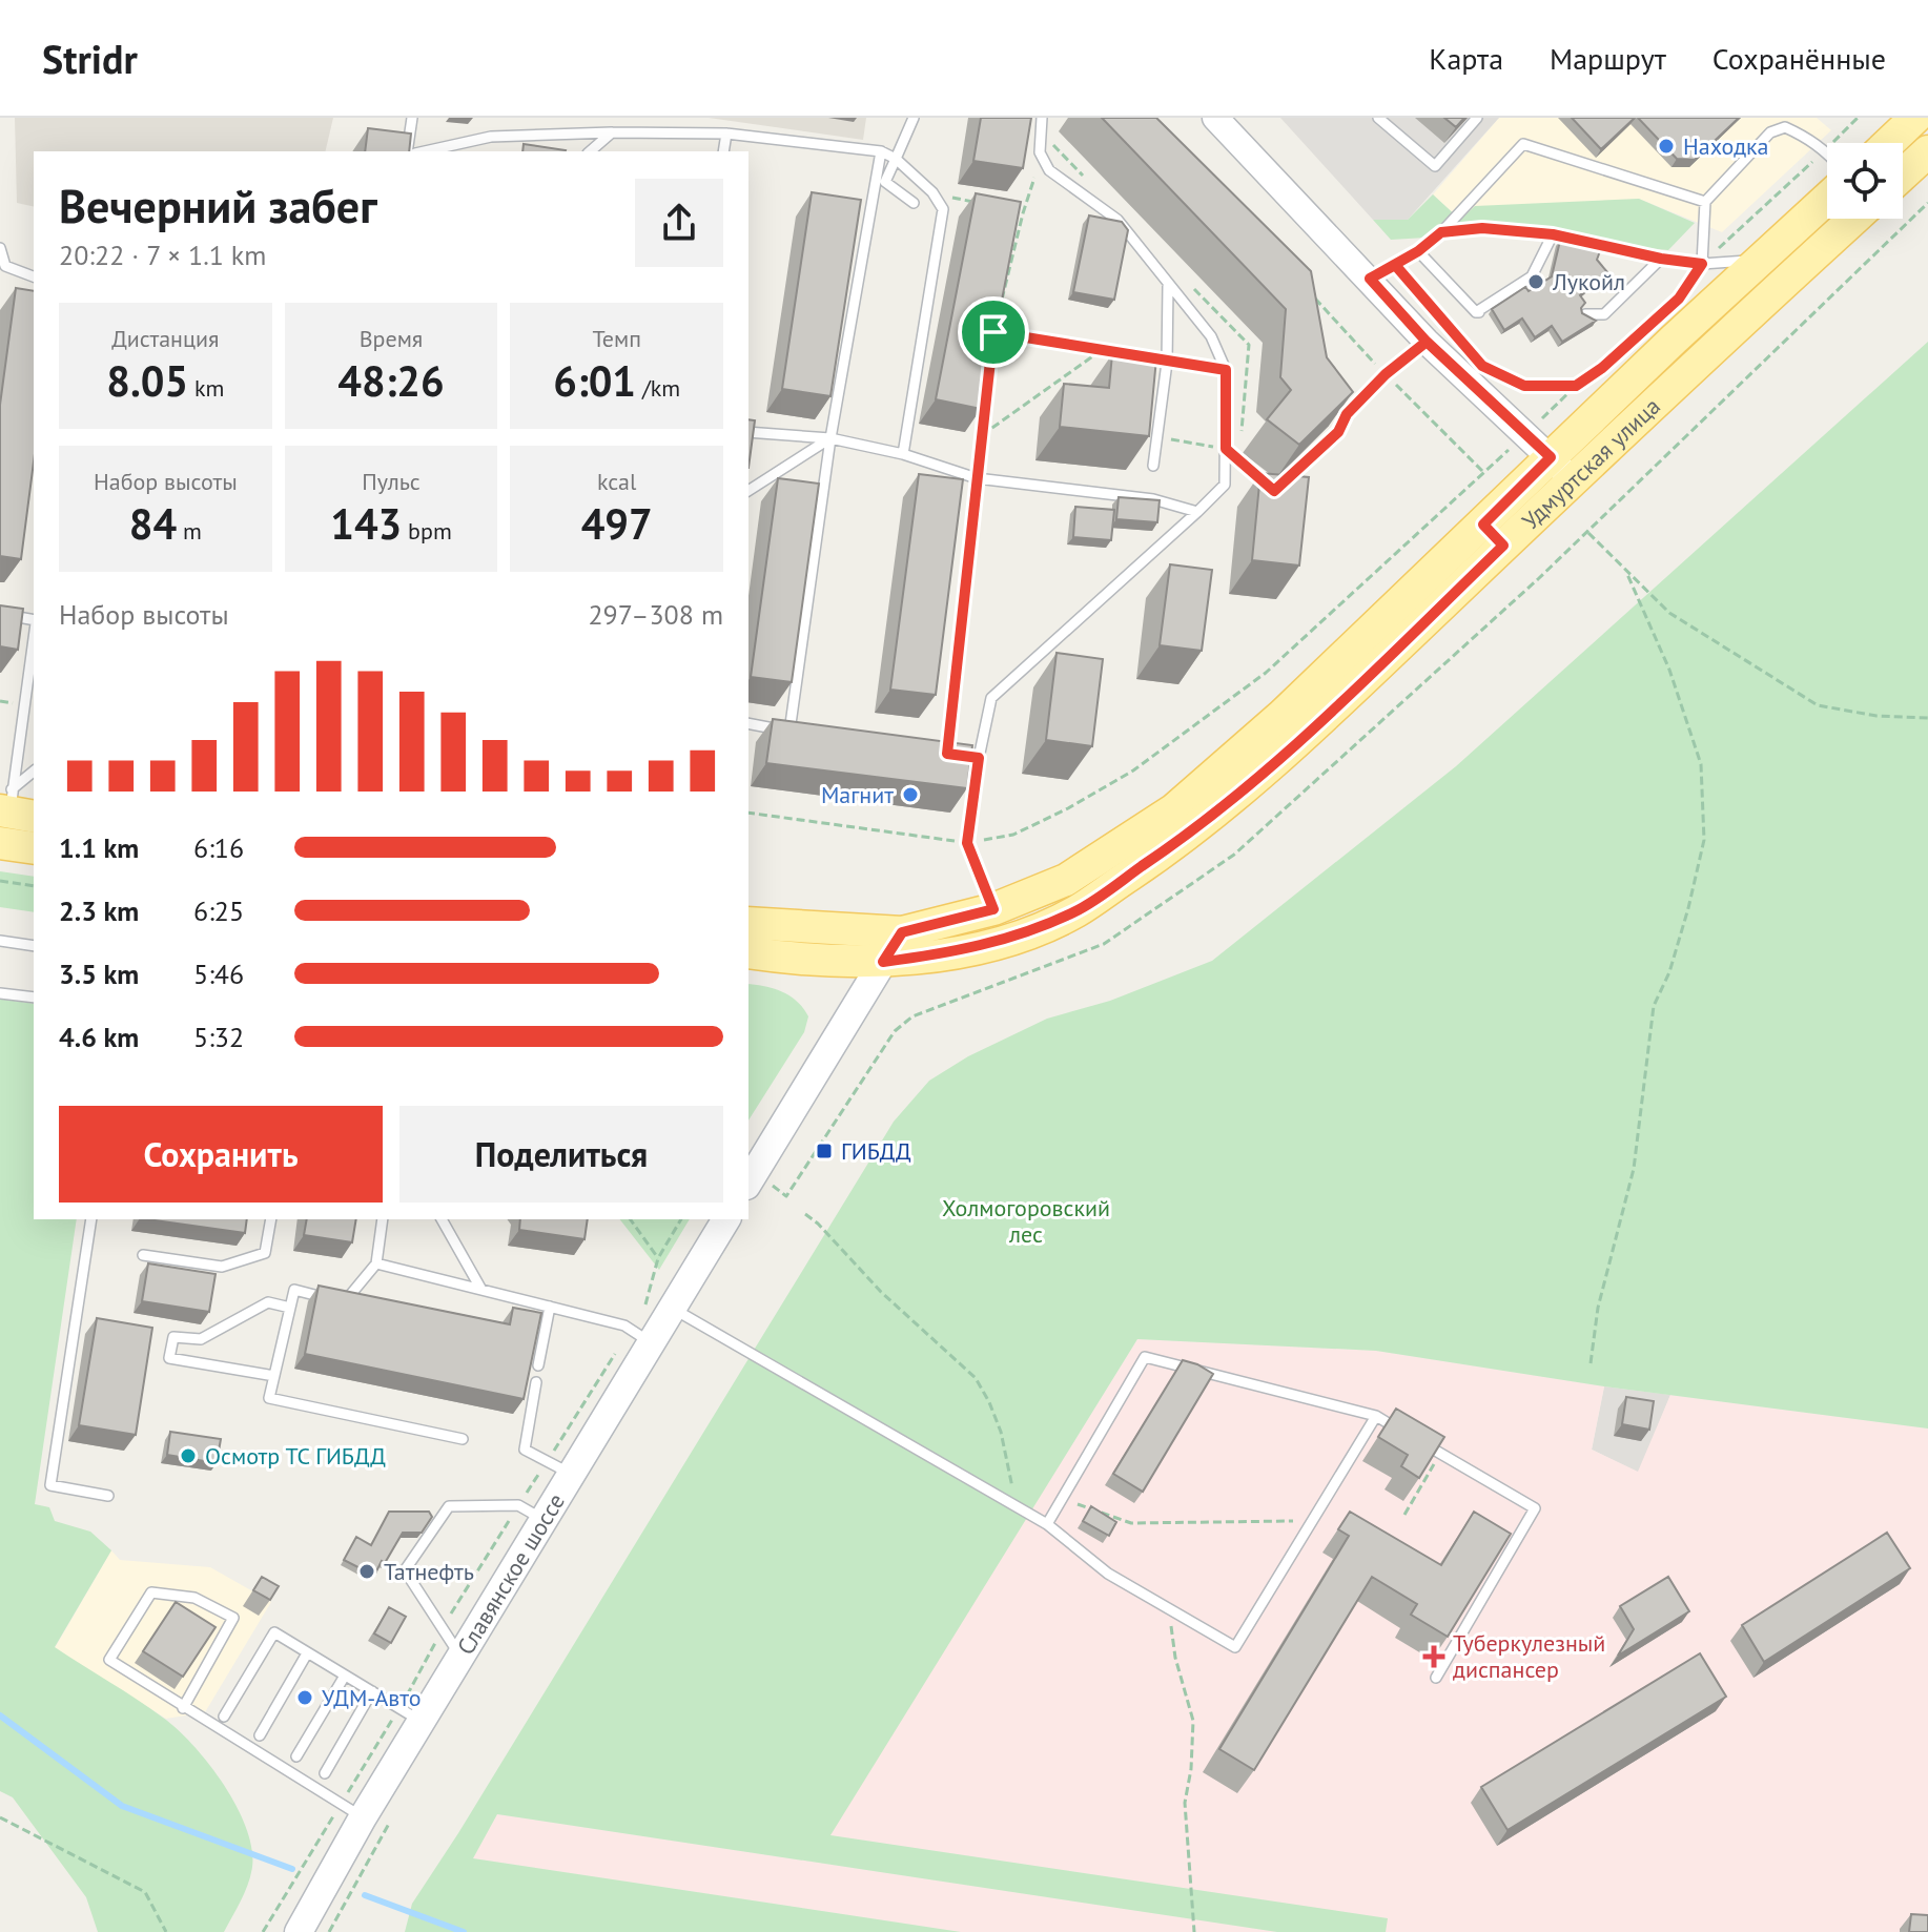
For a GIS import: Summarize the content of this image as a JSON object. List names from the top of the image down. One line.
{"streets":{"main road":["Удмуртская улица","Славянское шоссе"]},"parks":["Холмогоровский лес"],"places":{"other":["Находка","Лукойл","Магнит","Осмотр ТС ГИБДД","Татнефть","УДМ-Авто"],"transit":["ГИБДД"],"health":["Туберкулезный диспансер"]},"page":{"header":"Stridr","nav":["Карта","Маршрут","Сохранённые"],"heading":["Вечерний забег","20:22 · 7 × 1.1 km"],"stats":[["Дистанция","8.05 km"],["Время","48:26"],["Темп","6:01 /km"],["Набор высоты","84 m"],["Пульс","143 bpm"],["kcal","497"]],"chart":["Набор высоты","297–308 m"],"list":[{"name":"1.1 km","note":"6:16"},{"name":"2.3 km","note":"6:25"},{"name":"3.5 km","note":"5:46"},{"name":"4.6 km","note":"5:32"}],"buttons":["Сохранить","Поделиться"]}}
